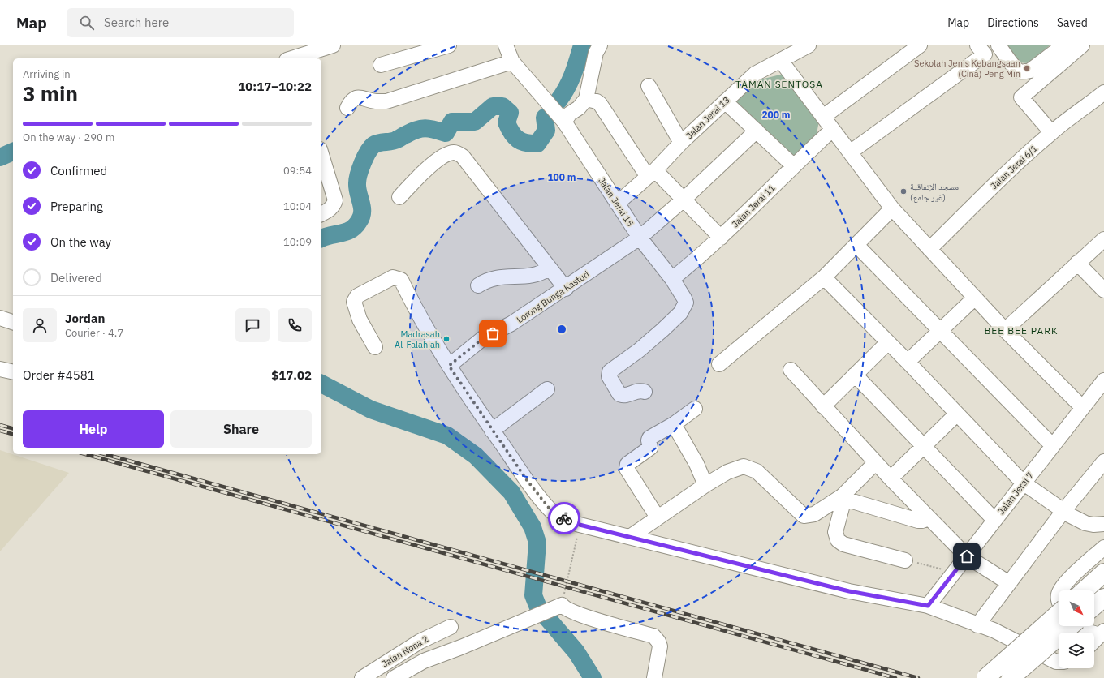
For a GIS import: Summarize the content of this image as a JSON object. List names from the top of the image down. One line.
{"streets":{"street":["Jalan Jerai 13","Jalan Jerai 6/1","Jalan Jerai 15","Jalan Jerai 11","Lorong Bunga Kasturi","Jalan Jerai 7","Jalan Nona 2"]},"crossings":[["Jalan Jerai 13","Jalan Jerai 15"],["Jalan Jerai 15","Jalan Jerai 11"],["Jalan Jerai 15","Lorong Bunga Kasturi"]],"districts":["TAMAN SENTOSA","BEE BEE PARK"],"places":["Sekolah Jenis Kebangsaan (Cina) Peng Min","مسجد الإتفاقية (غير جامع)","Madrasah Al-Falahiah"],"north":"bottom right","page":{"header":"Map","search":"Search here","nav":["Map","Directions","Saved"],"heading":["3 min","Arriving in","10:17–10:22"],"panel":["Jordan","Courier · 4.7","Order #4581","$17.02"],"bar":"On the way · 290 m","list":[["Confirmed","09:54"],["Preparing","10:04"],["On the way","10:09"],"Delivered"],"buttons":["Help","Share"]},"rings":["200 m","100 m"]}
